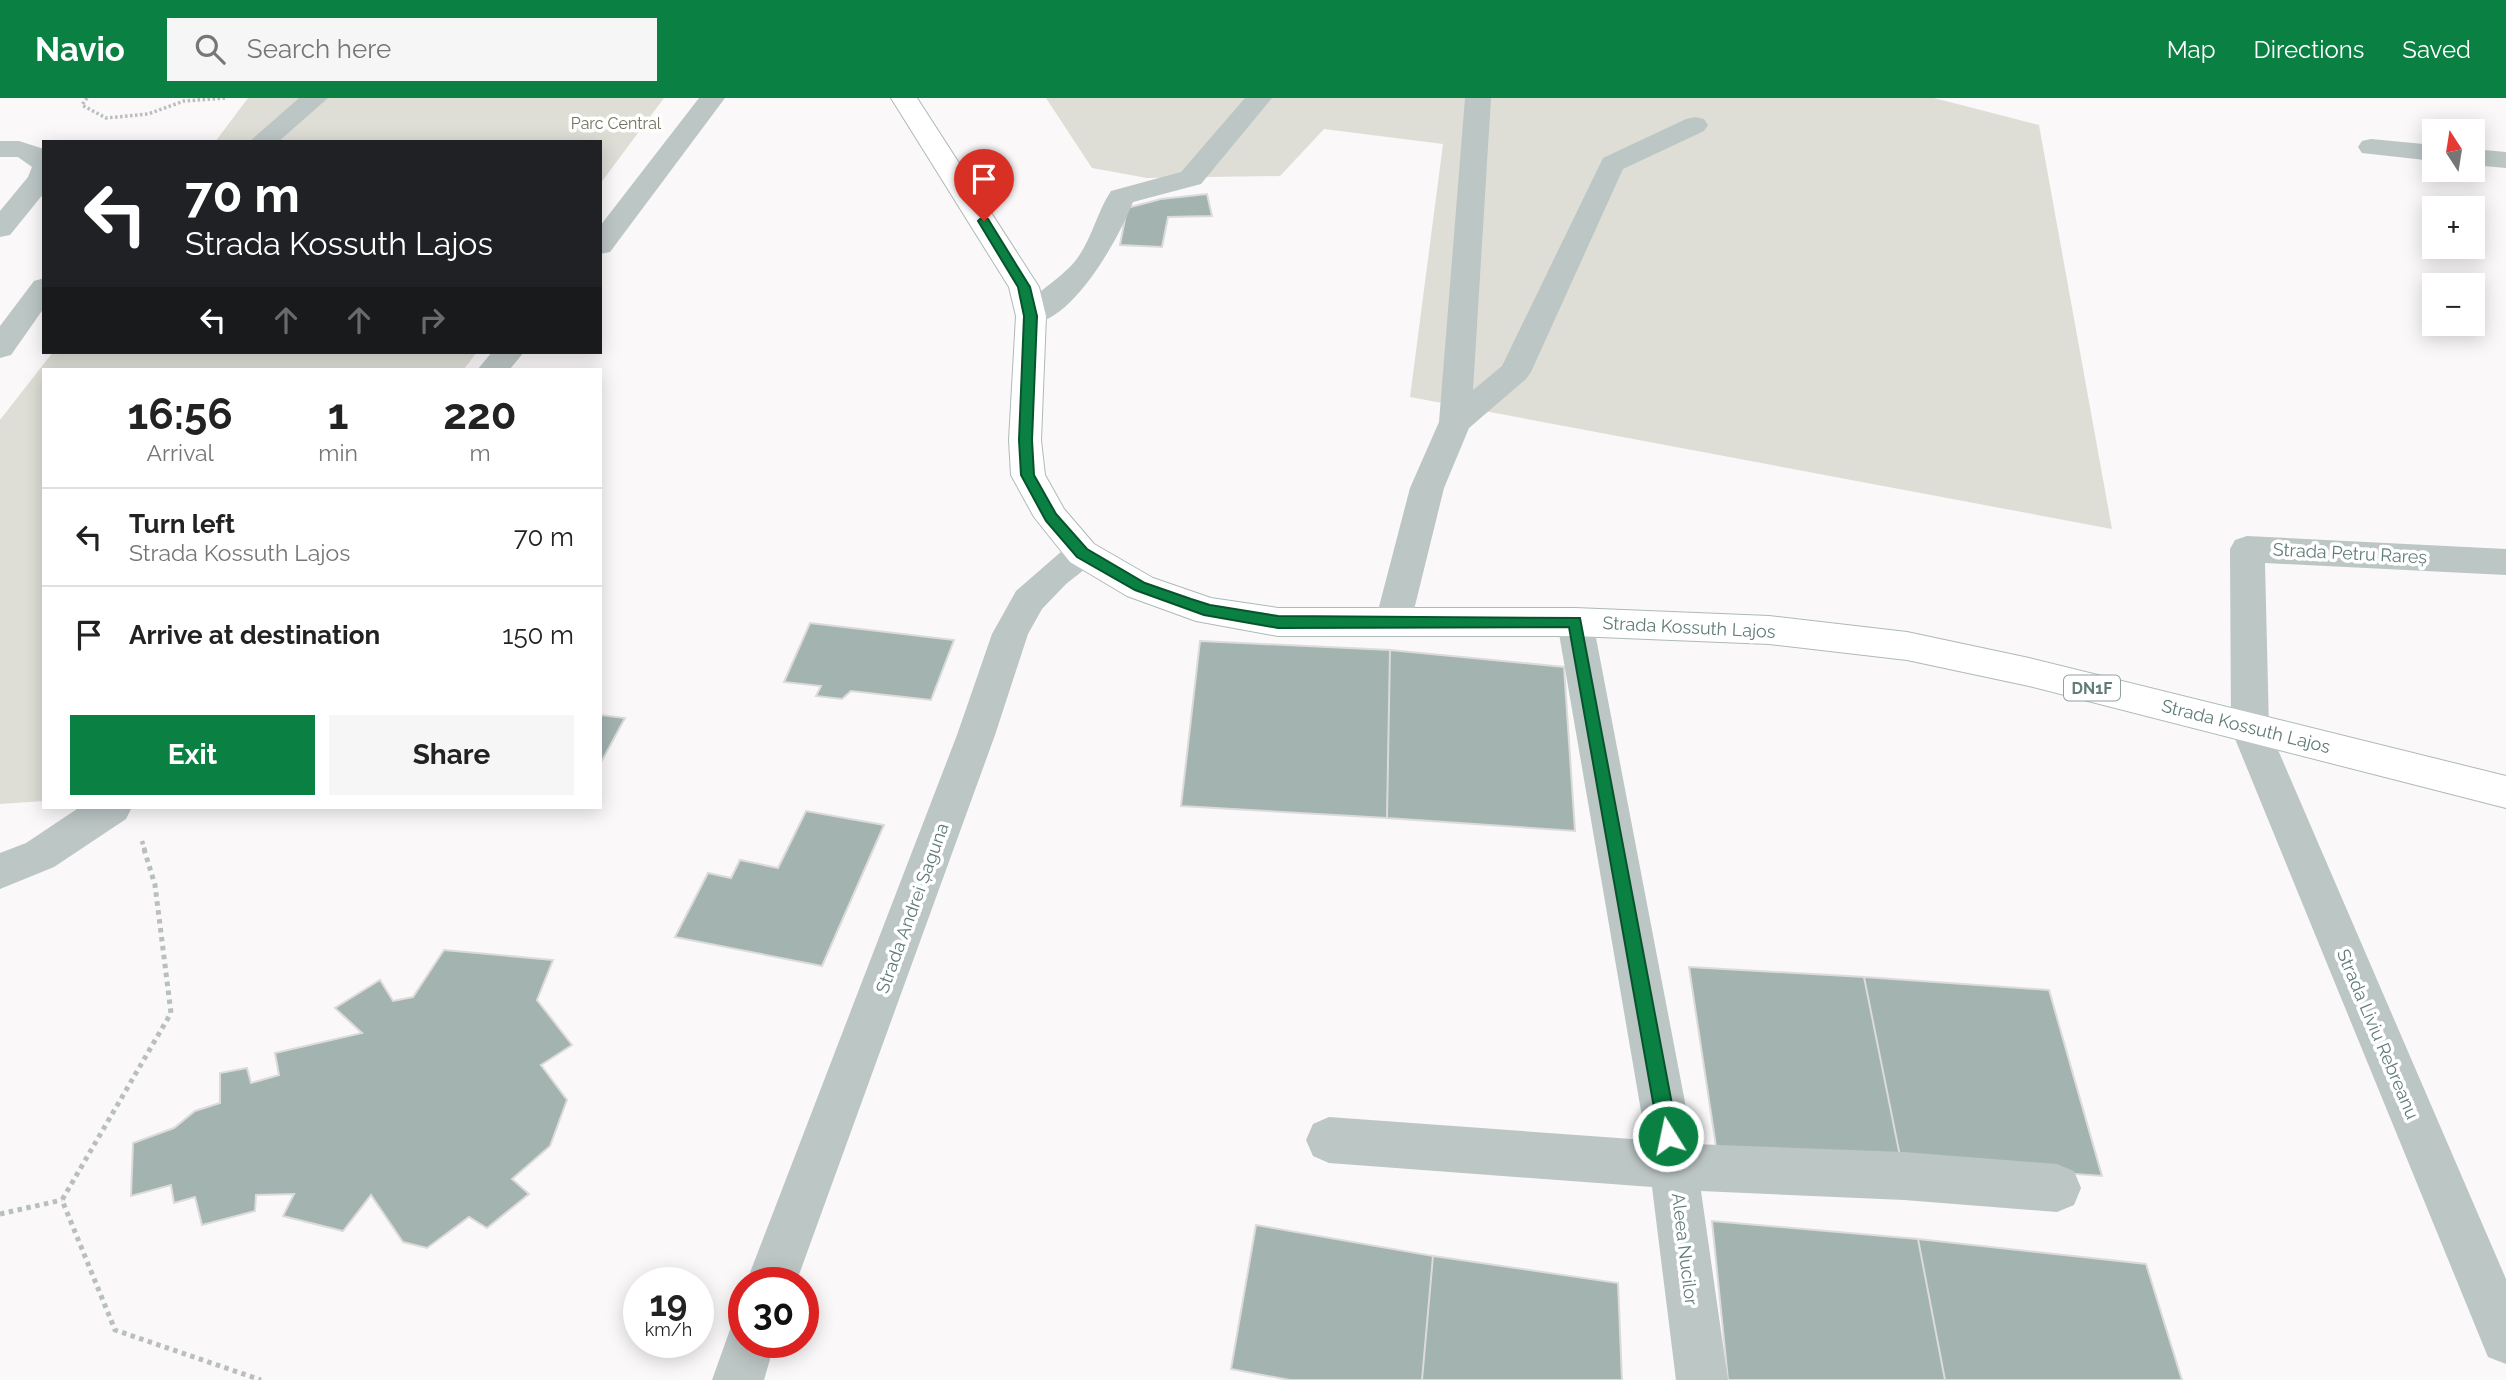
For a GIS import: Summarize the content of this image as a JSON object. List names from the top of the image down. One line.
{"streets":{"main road":["Strada Kossuth Lajos","DN1F"],"street":["Strada Petru Rareș","Strada Andrei Șaguna","Strada Liviu Rebreanu","Aleea Nucilor"]},"crossings":[["Strada Petru Rareș","Strada Kossuth Lajos"],["Strada Petru Rareș","Strada Liviu Rebreanu"],["Strada Kossuth Lajos","Strada Andrei Șaguna"],["Strada Kossuth Lajos","Strada Liviu Rebreanu"],["Strada Kossuth Lajos","Aleea Nucilor"]],"parks":["Parc Central"],"north":"top","page":{"header":"Navio","search":"Search here","nav":["Map","Directions","Saved"],"map_buttons":["+","−"],"turn":["70 m","Strada Kossuth Lajos"],"eta":["16:56","Arrival","1","min","220","m"],"list":[{"name":"Turn left","note":"Strada Kossuth Lajos","value":"70 m"},{"name":"Arrive at destination","value":"150 m"}],"buttons":["Exit","Share"],"speed":"19 km/h","limit":"30"}}
